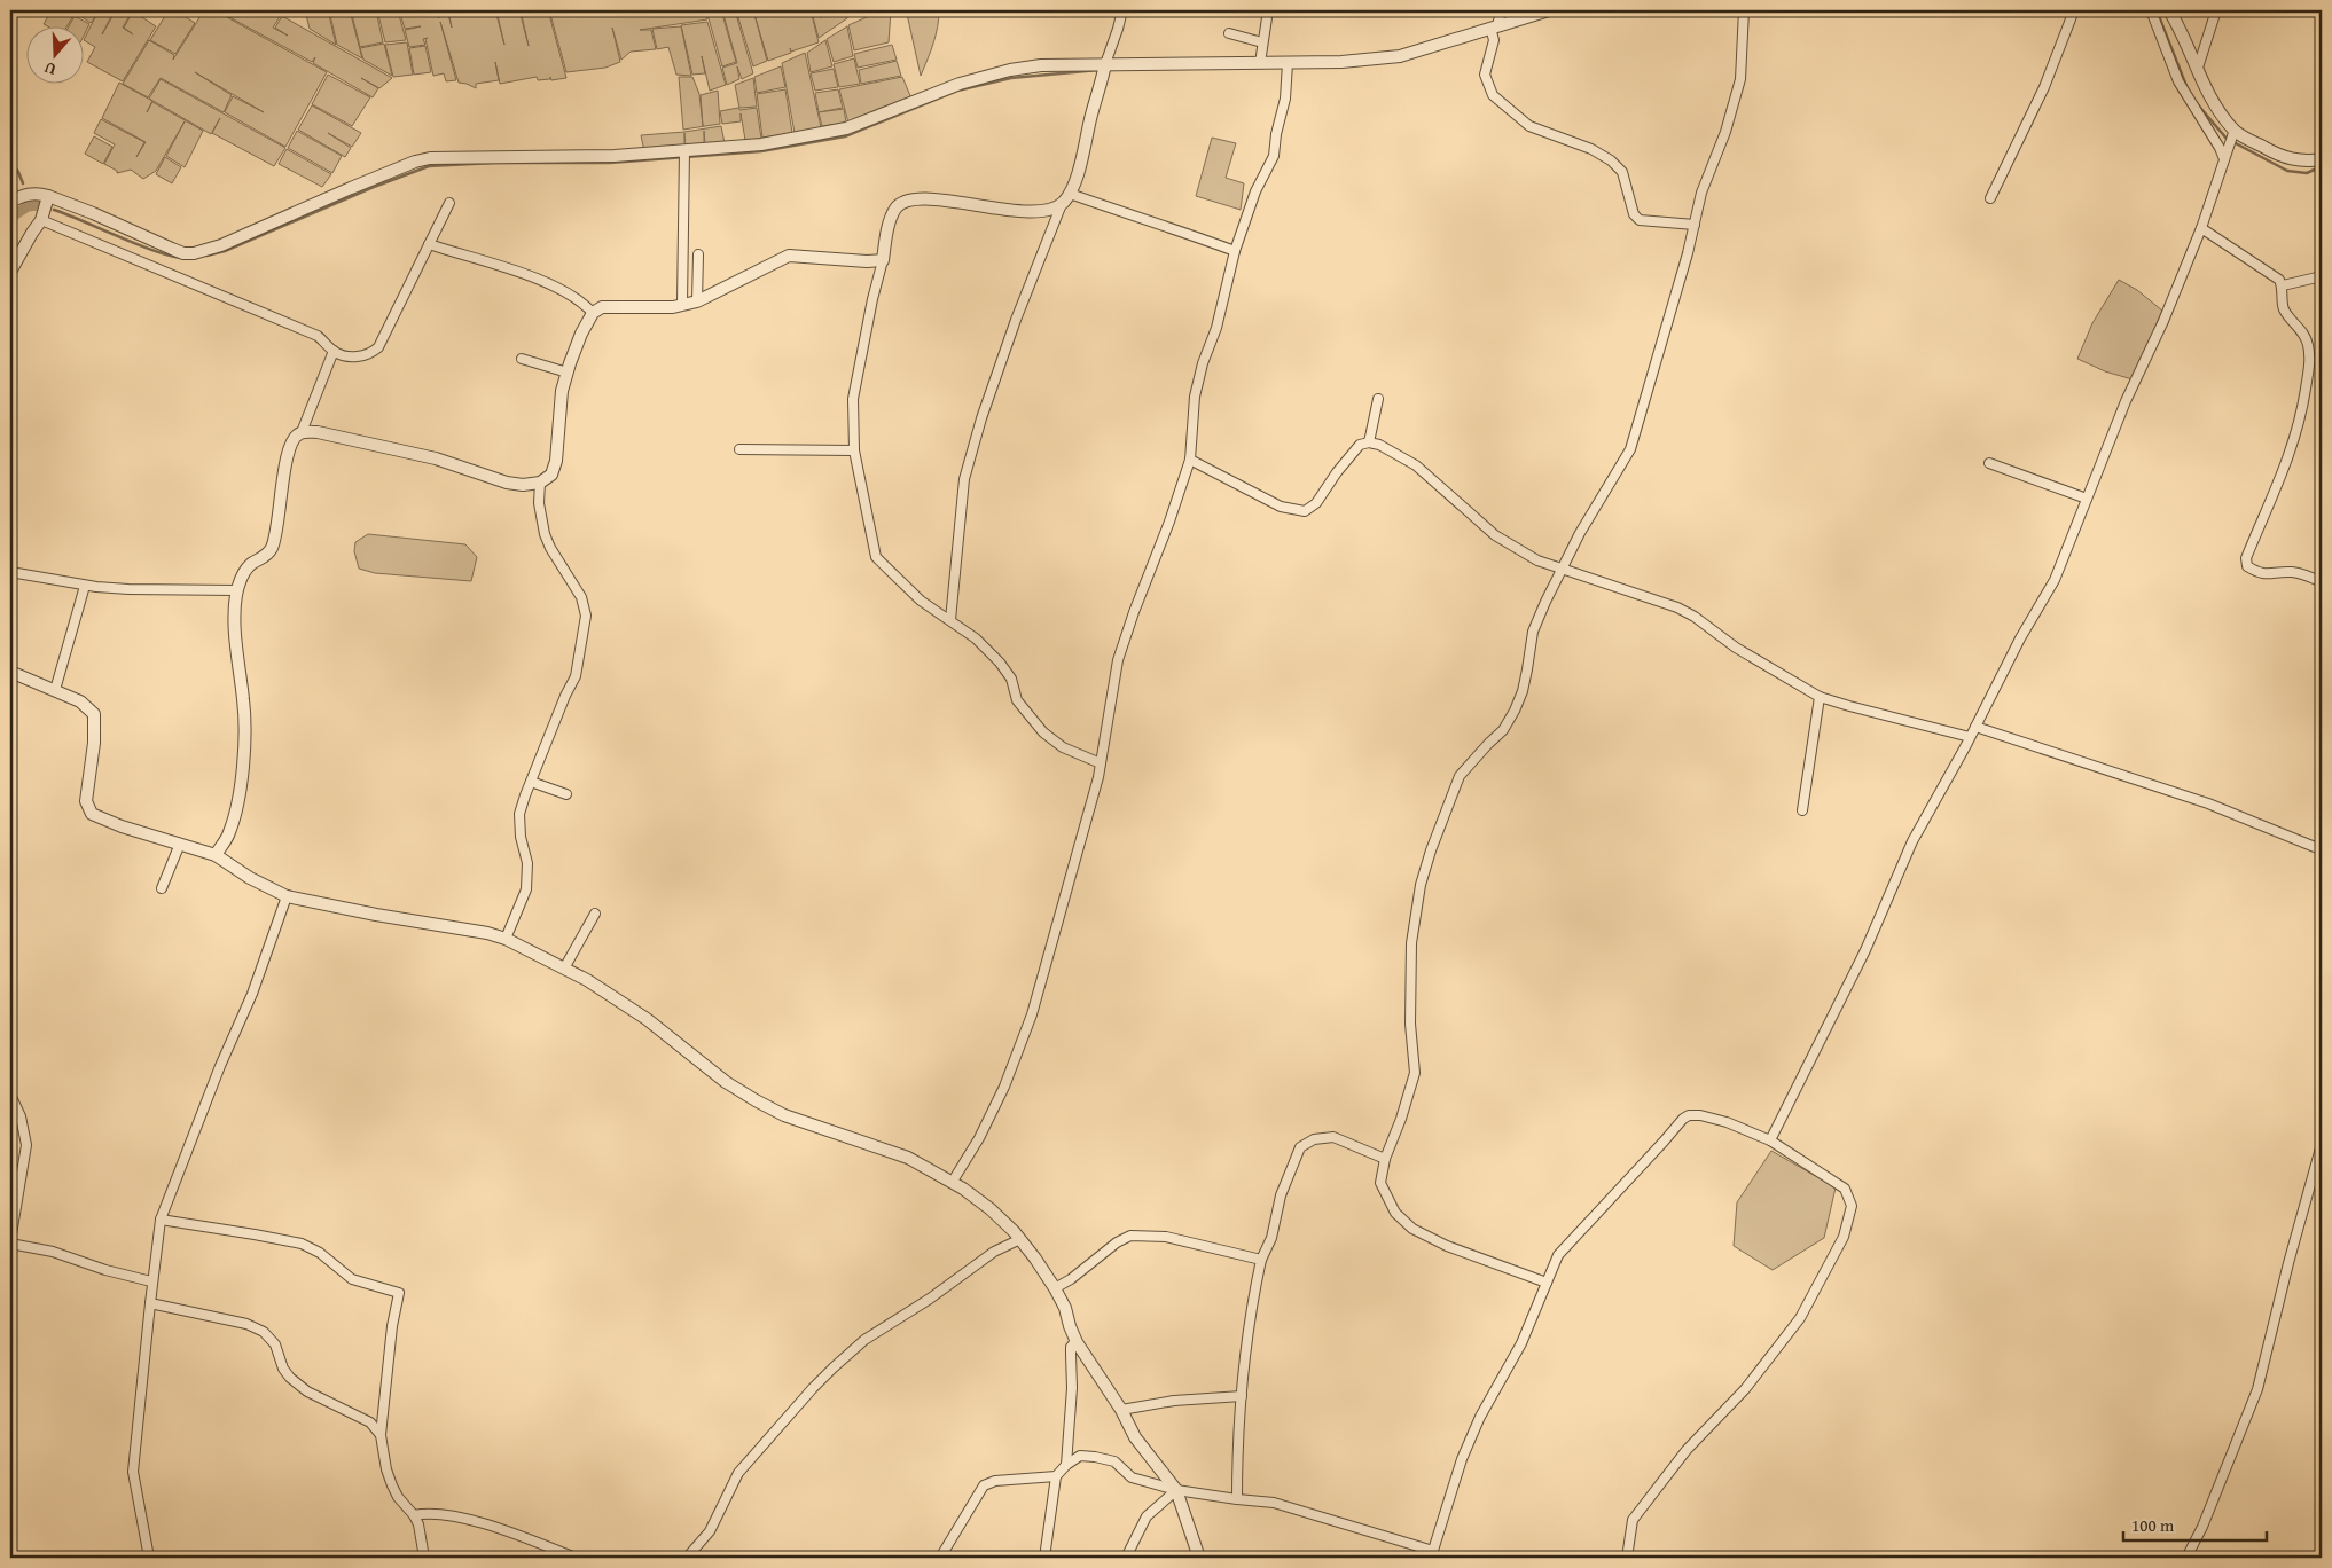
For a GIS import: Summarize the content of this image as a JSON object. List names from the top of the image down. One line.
{"scale_bar":"100 m","north":"bottom"}
